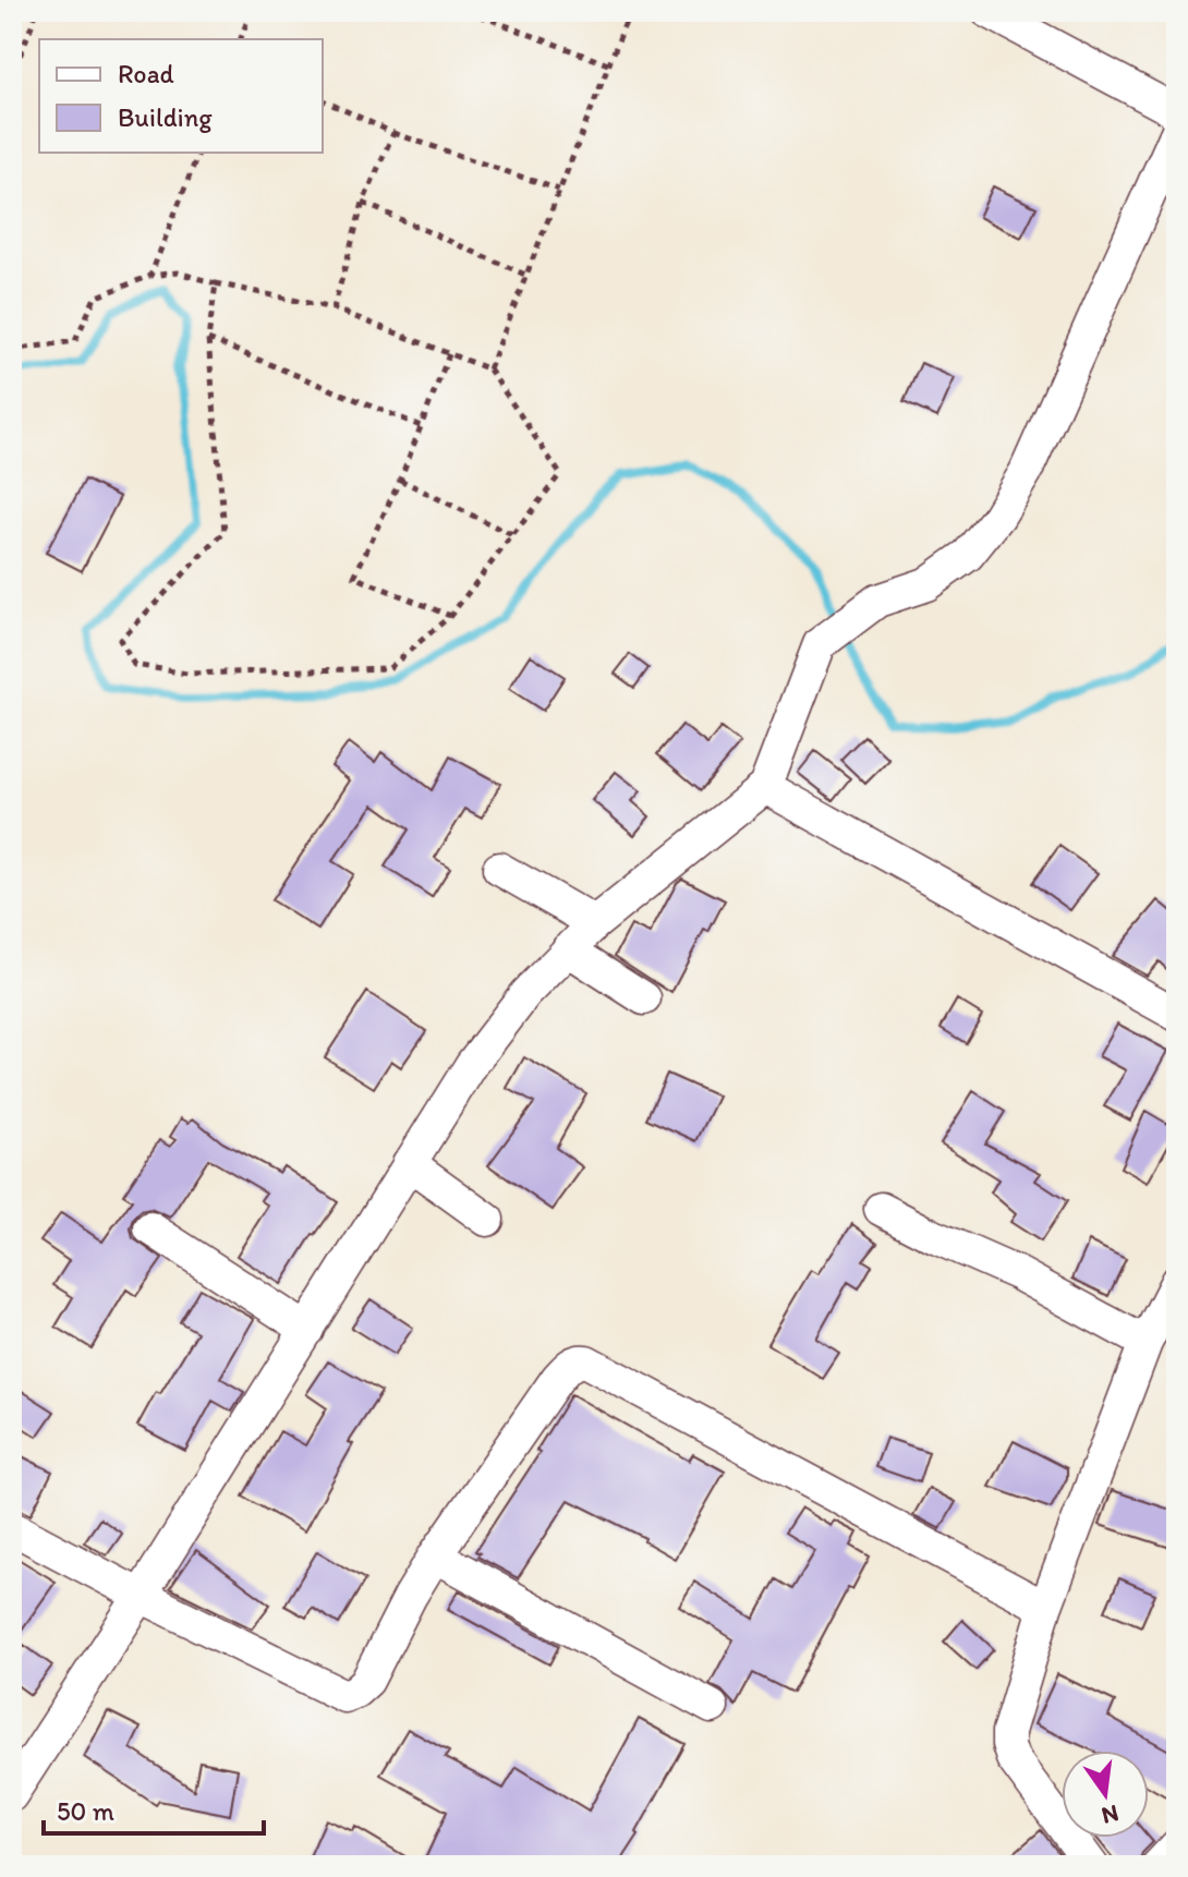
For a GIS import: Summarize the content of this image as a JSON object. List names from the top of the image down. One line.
{"legend":["Road","Building"],"scale_bar":"50 m","north":"bottom"}
